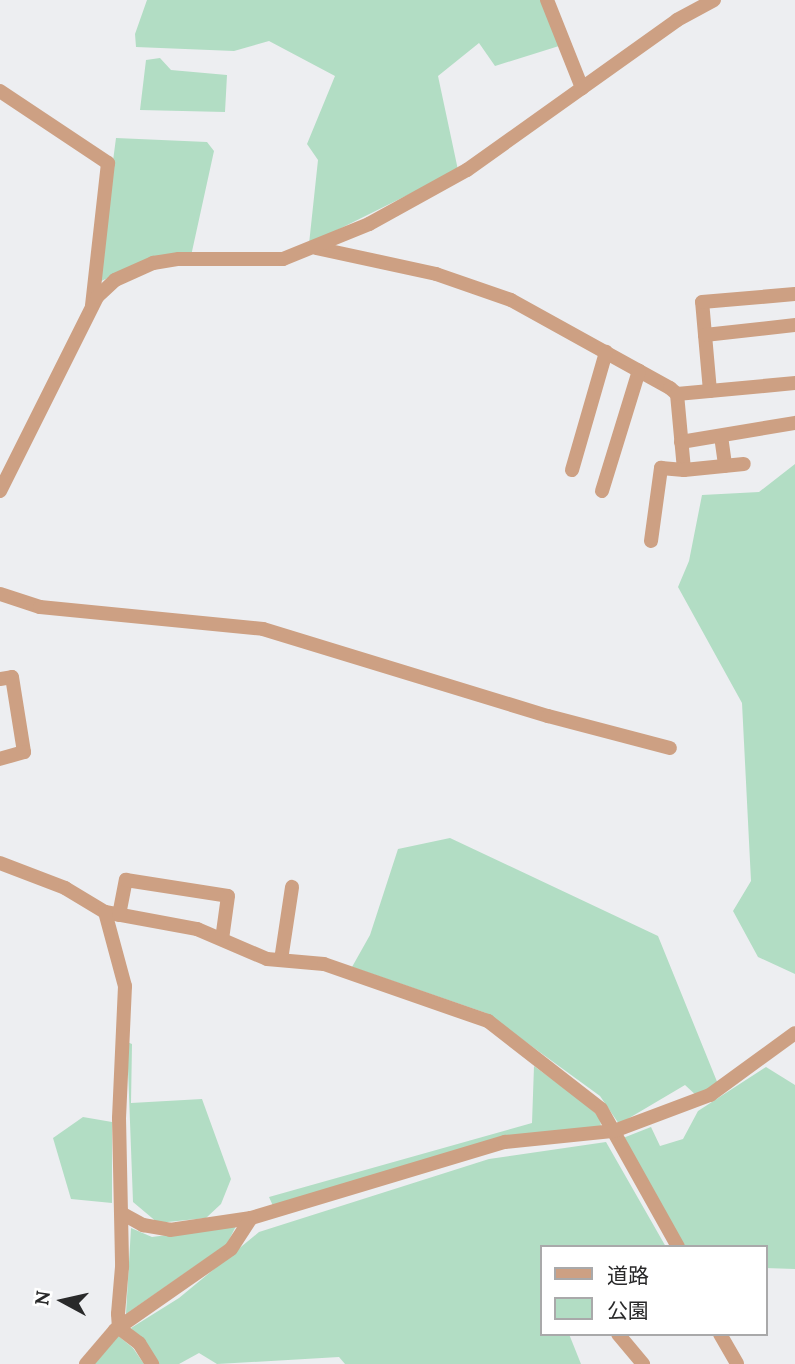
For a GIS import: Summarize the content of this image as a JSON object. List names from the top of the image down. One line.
{"legend":["道路","公園"],"north":"left"}
